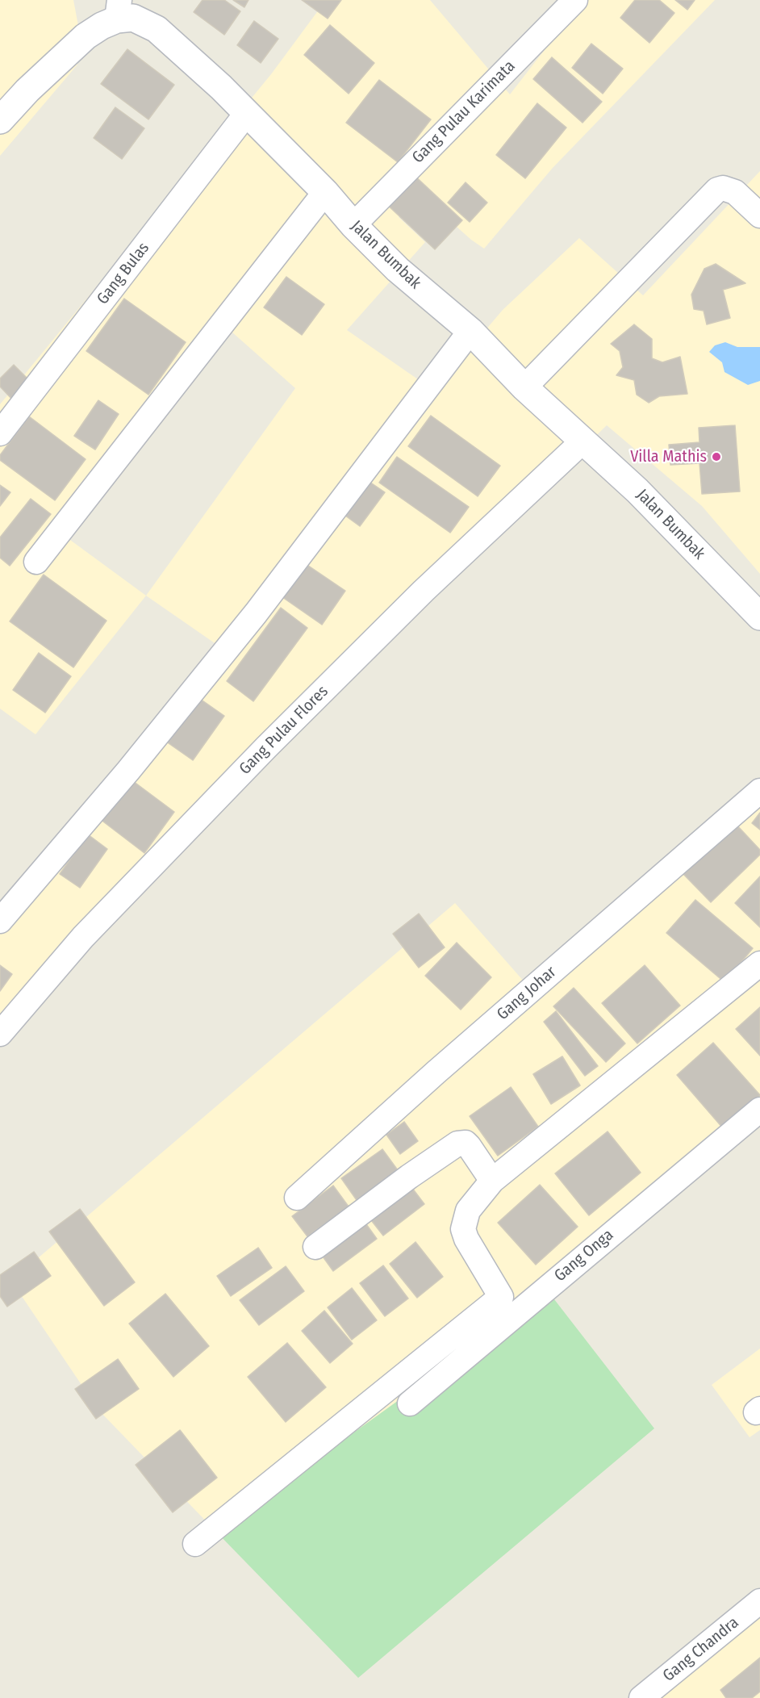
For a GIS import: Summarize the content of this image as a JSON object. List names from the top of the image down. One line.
{"streets":{"street":["Gang Pulau Karimata","Jalan Bumbak","Gang Bulas","Gang Pulau Flores","Gang Johar","Gang Onga","Gang Chandra"]},"crossings":[["Gang Pulau Karimata","Jalan Bumbak"],["Jalan Bumbak","Gang Bulas"],["Jalan Bumbak","Gang Pulau Flores"]],"places":["Villa Mathis"]}
